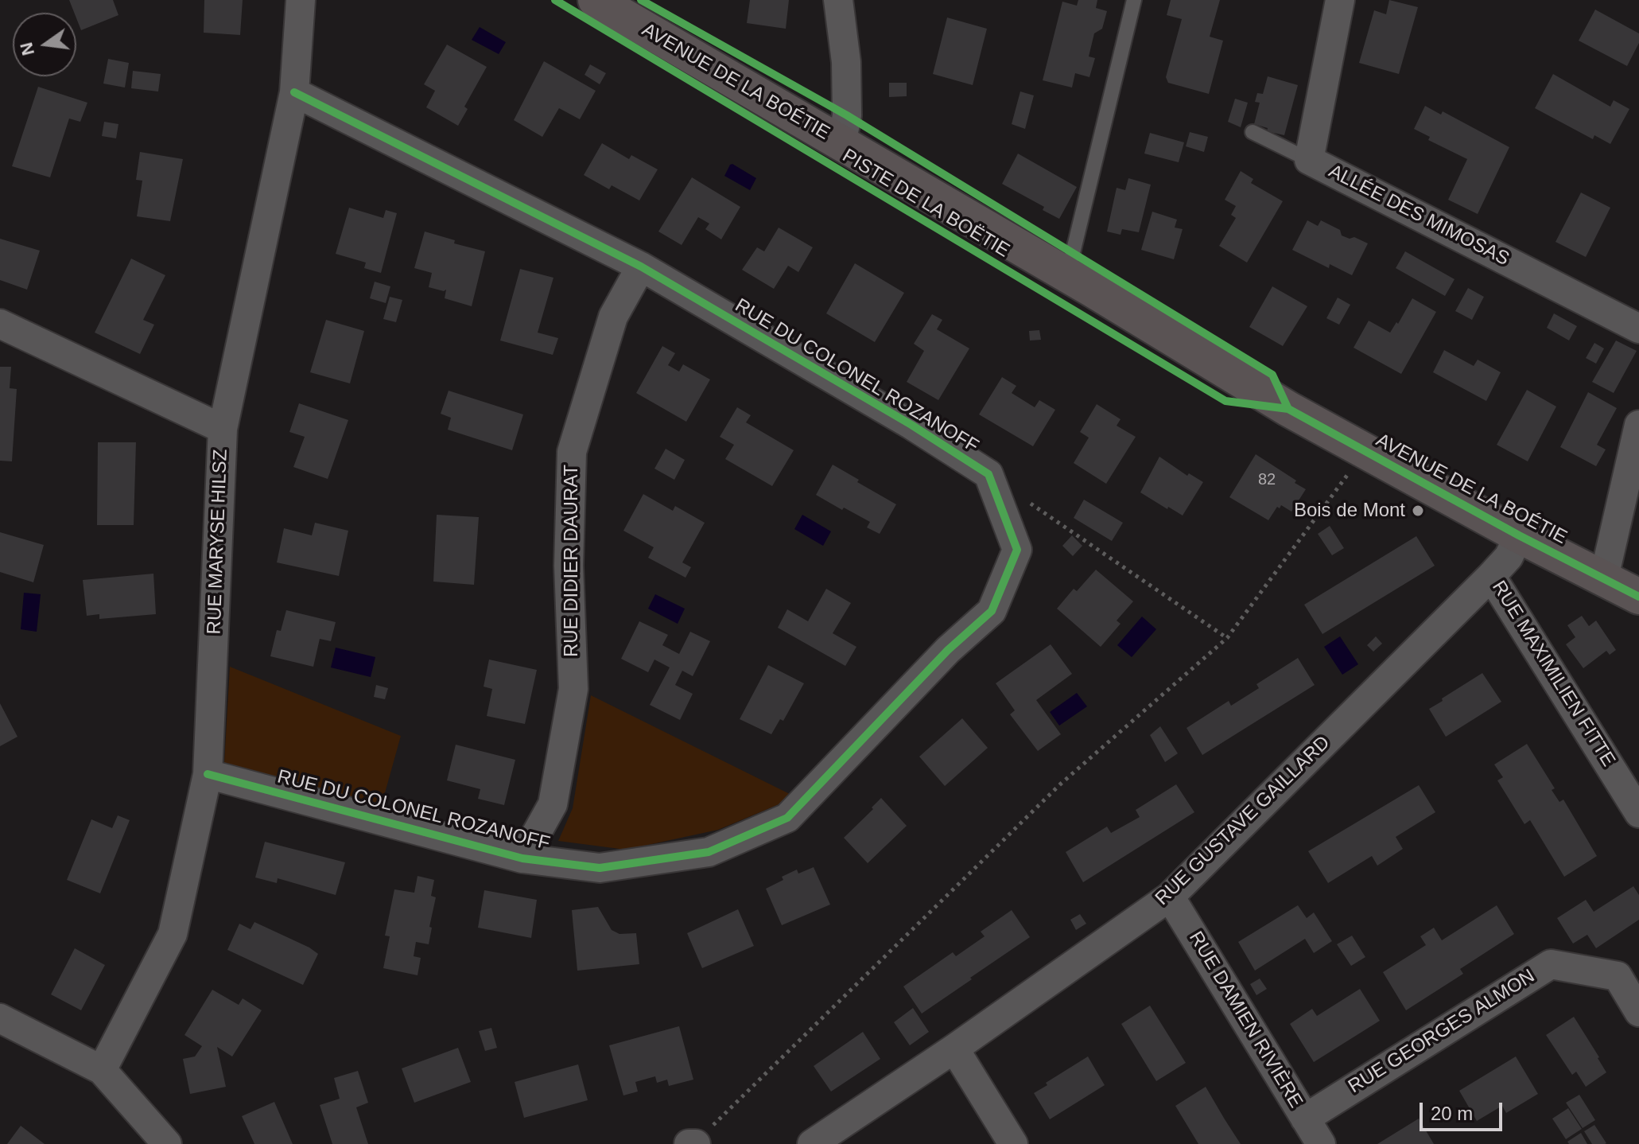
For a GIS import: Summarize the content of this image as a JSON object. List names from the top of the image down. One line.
{"streets":{"main road":["AVENUE DE LA BOÉTIE"],"street":["ALLÉE DES MIMOSAS","RUE DU COLONEL ROZANOFF","RUE MARYSE HILSZ","RUE DIDIER DAURAT","RUE MAXIMILIEN FITTE","RUE GUSTAVE GAILLARD","RUE DAMIEN RIVIÈRE","RUE GEORGES ALMON"],"cycle path":["PISTE DE LA BOËTIE"]},"crossings":[["AVENUE DE LA BOÉTIE","RUE MAXIMILIEN FITTE"],["RUE DU COLONEL ROZANOFF","RUE MARYSE HILSZ"],["RUE DU COLONEL ROZANOFF","RUE DIDIER DAURAT"],["RUE MAXIMILIEN FITTE","RUE GUSTAVE GAILLARD"],["RUE GUSTAVE GAILLARD","RUE DAMIEN RIVIÈRE"],["RUE DAMIEN RIVIÈRE","RUE GEORGES ALMON"]],"places":["Bois de Mont"],"house_numbers":["82"],"scale_bar":"20 m","north":"left"}
